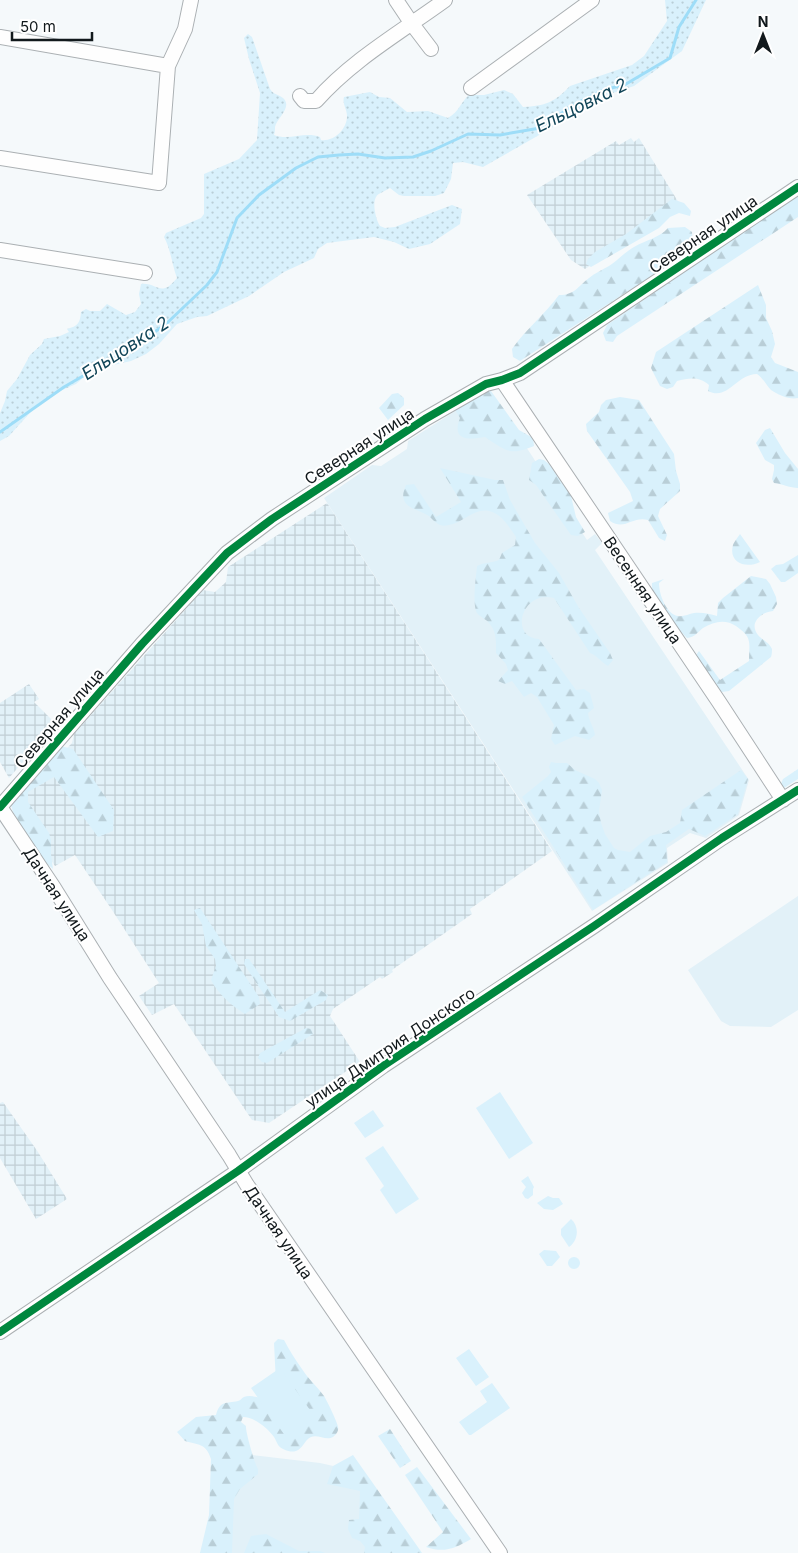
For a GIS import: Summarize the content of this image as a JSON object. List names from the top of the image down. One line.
{"streets":{"street":["Северная улица","Весенняя улица","Дачная улица","улица Дмитрия Донского"]},"crossings":[["Северная улица","Весенняя улица"],["Северная улица","Дачная улица"],["Весенняя улица","улица Дмитрия Донского"],["Дачная улица","улица Дмитрия Донского"]],"water":["Ельцовка 2"],"scale_bar":"50 m","north":"top"}
